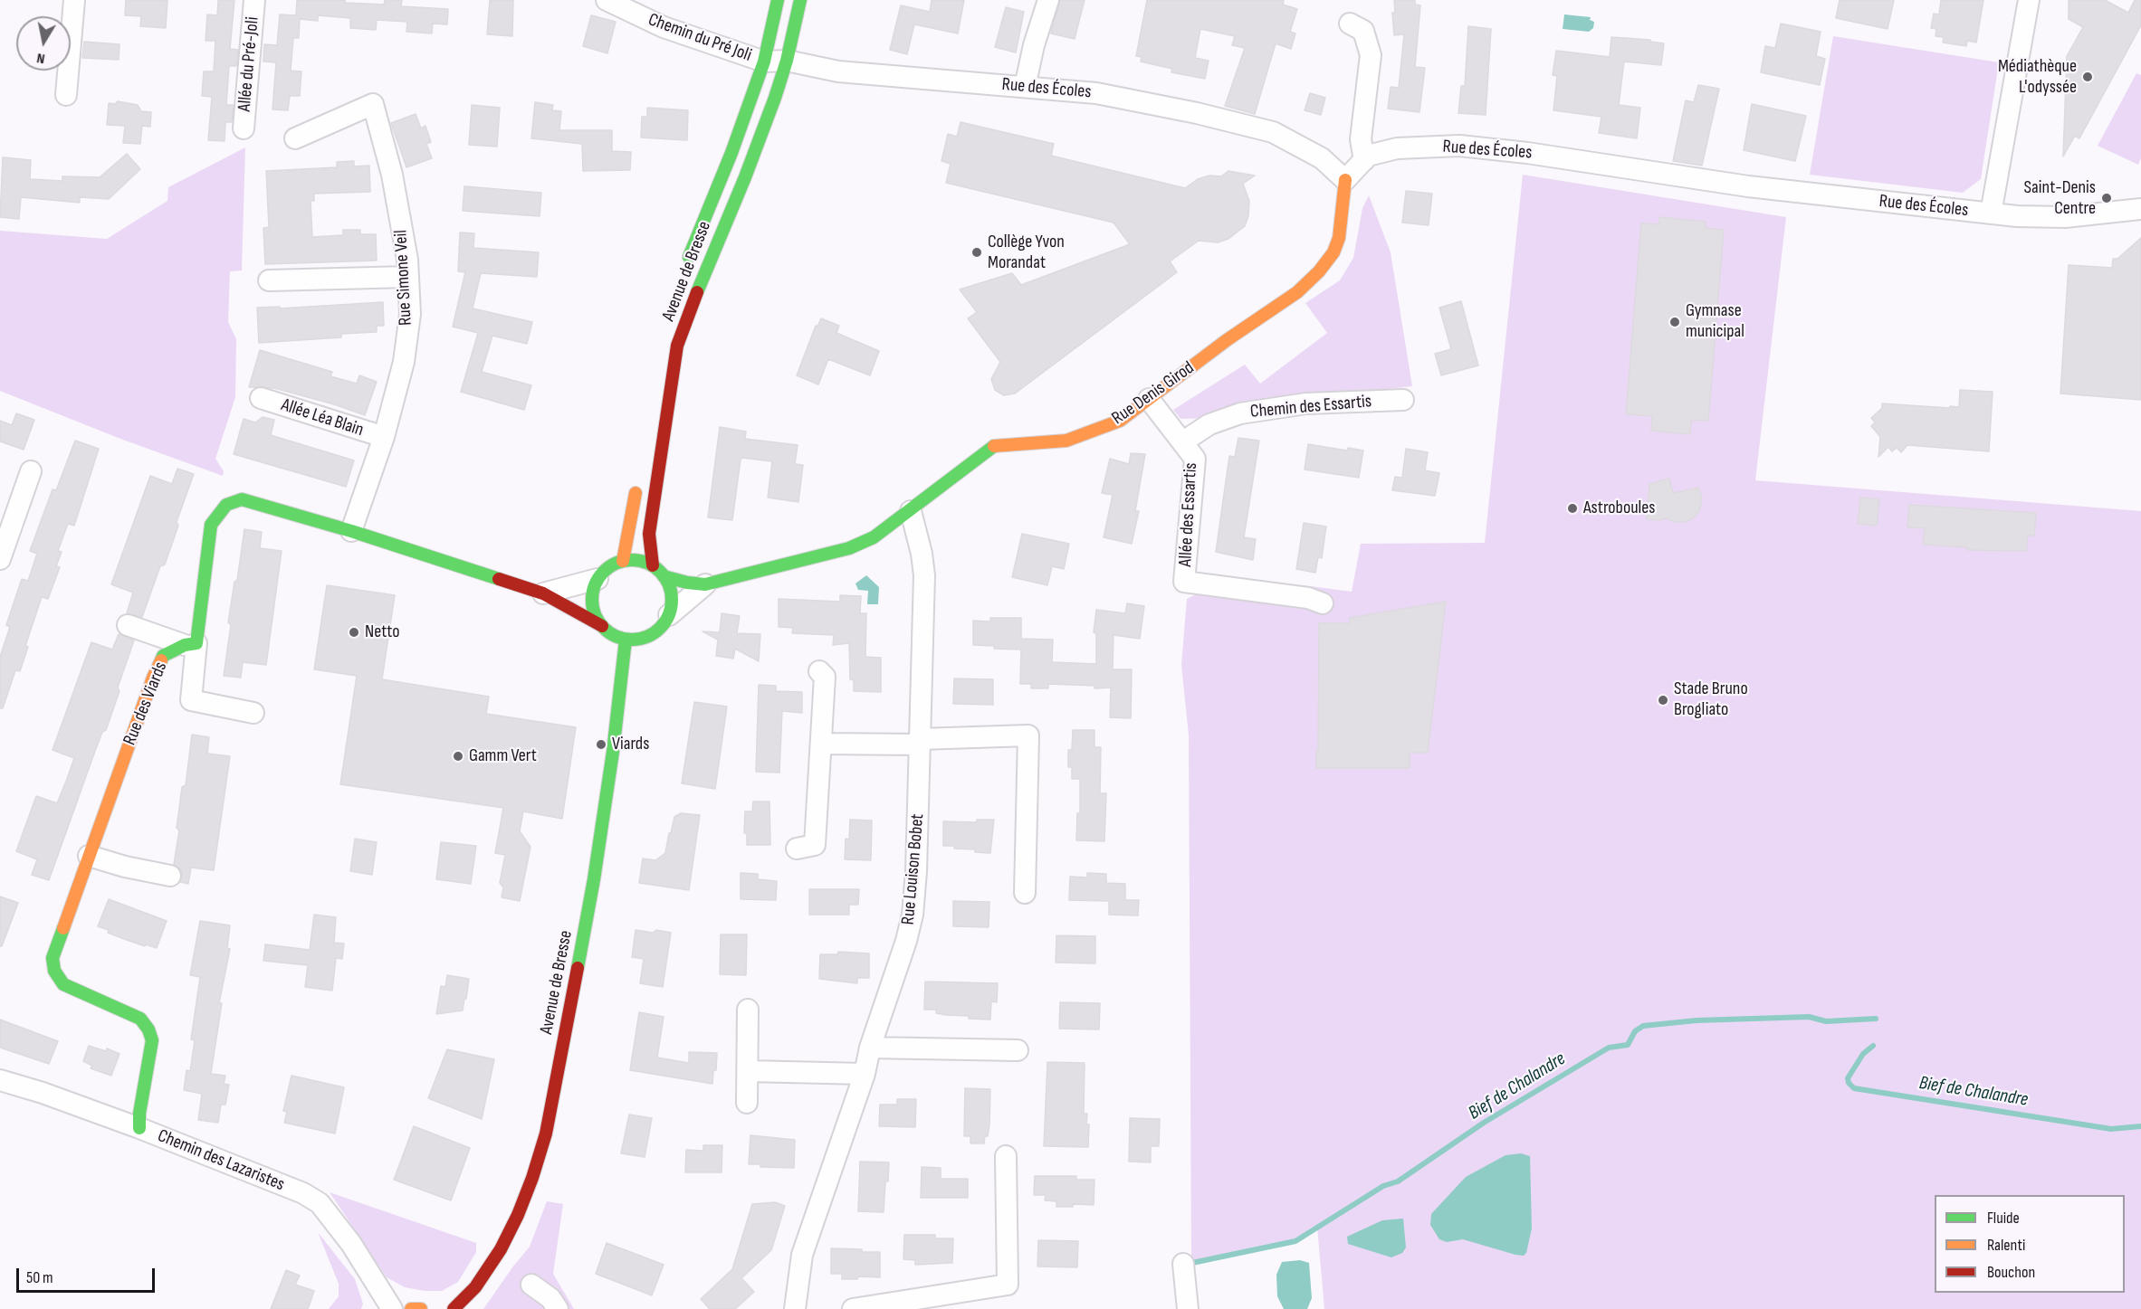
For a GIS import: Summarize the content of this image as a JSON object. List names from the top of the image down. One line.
{"streets":{"street":["Chemin du Pré Joli","Allée du Pré-Joli","Rue des Écoles","Avenue de Bresse","Rue Simone Veil","Rue Denis Girod","Chemin des Essartis","Allée Léa Blain","Allée des Essartis","Rue des Viards","Rue Louison Bobet","Chemin des Lazaristes"]},"crossings":[["Chemin du Pré Joli","Rue des Écoles"],["Chemin du Pré Joli","Avenue de Bresse"],["Rue des Écoles","Avenue de Bresse"],["Rue des Écoles","Rue Denis Girod"],["Avenue de Bresse","Rue Denis Girod"],["Rue Simone Veil","Allée Léa Blain"],["Rue Denis Girod","Rue Louison Bobet"],["Chemin des Essartis","Allée des Essartis"],["Rue des Viards","Chemin des Lazaristes"]],"water":["Bief de Chalandre"],"places":["Médiathèque L'odyssée","Saint-Denis Centre","Collège Yvon Morandat","Gymnase municipal","Astroboules","Netto","Stade Bruno Brogliato","Viards","Gamm Vert"],"legend":["Fluide","Ralenti","Bouchon"],"scale_bar":"50 m","north":"bottom"}
